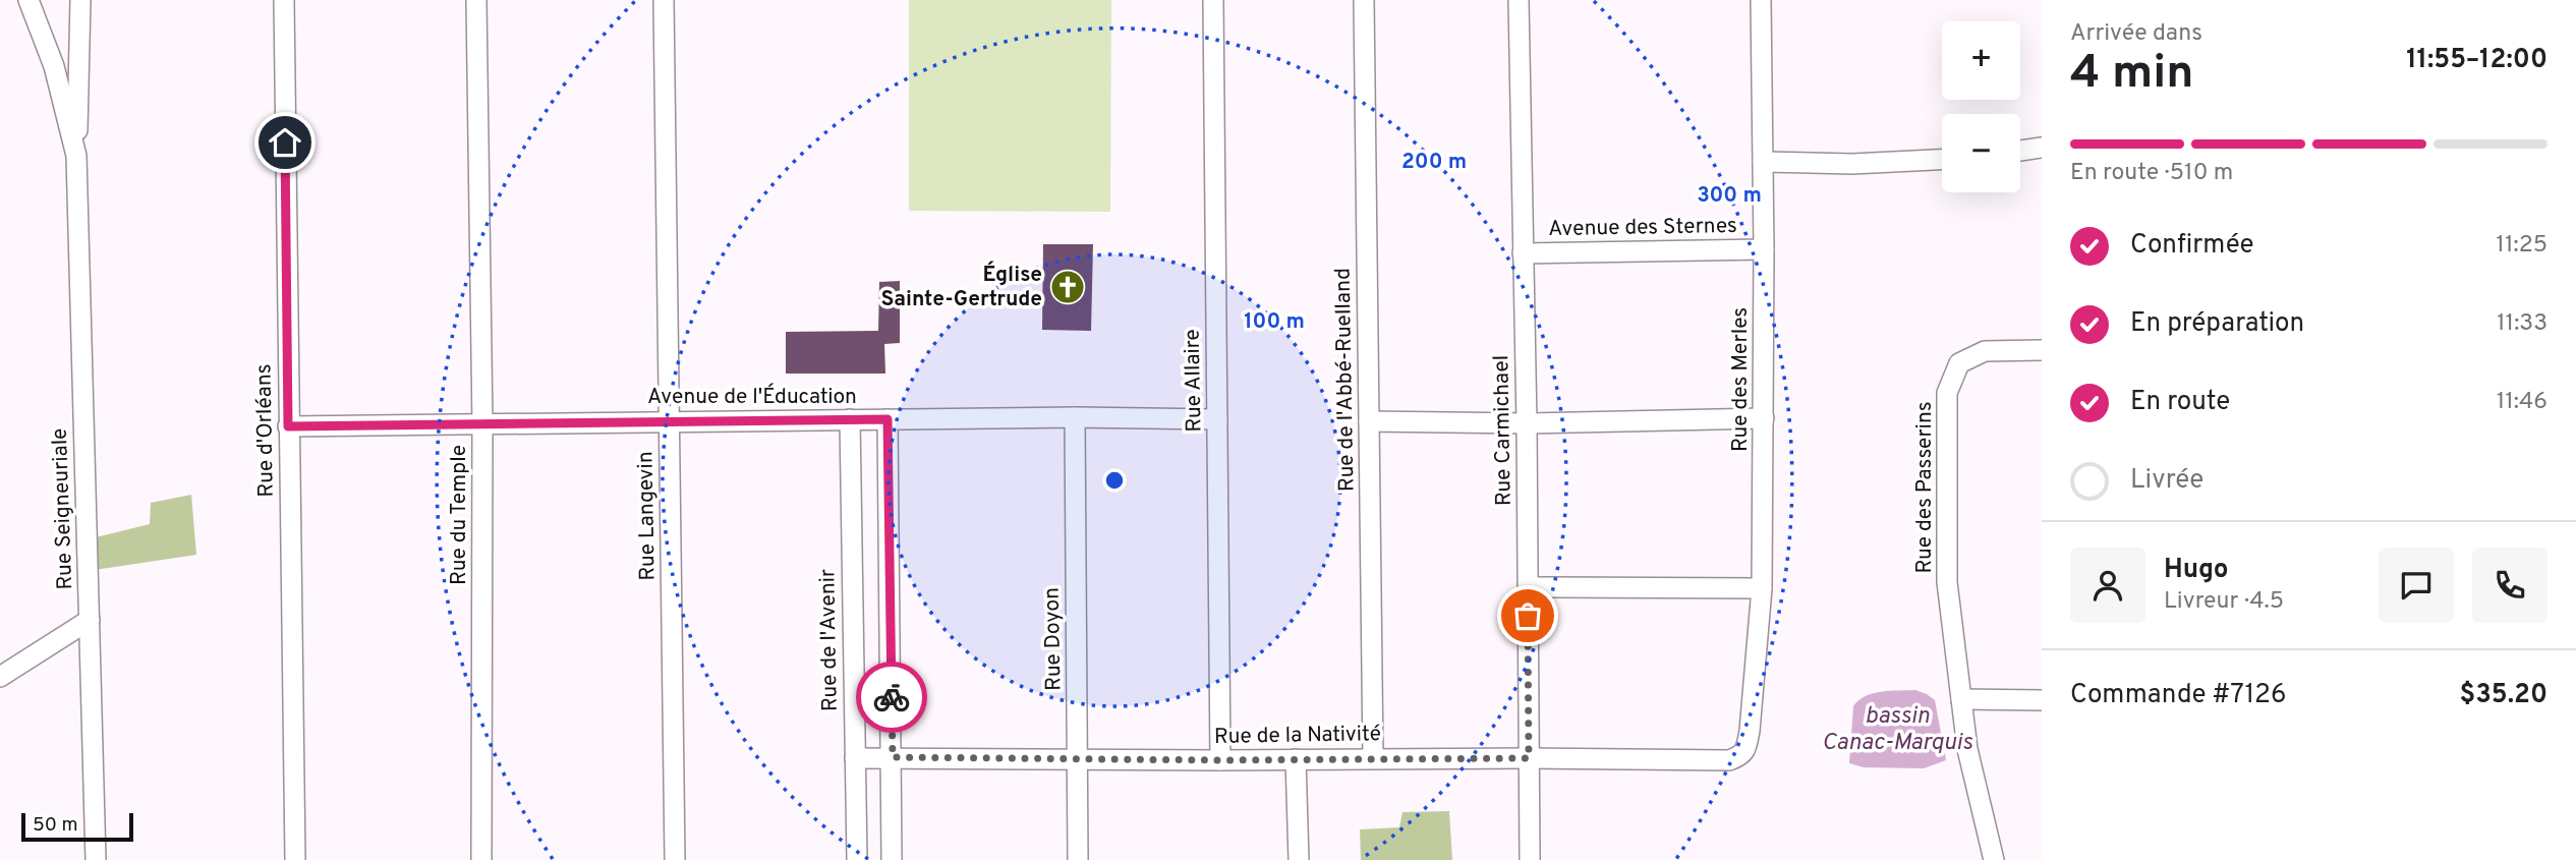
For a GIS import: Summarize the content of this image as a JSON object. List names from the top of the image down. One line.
{"streets":{"street":["Avenue des Sternes","Rue de l'Abbé-Ruelland","Rue des Merles","Rue Allaire","Avenue de l'Éducation","Rue d'Orléans","Rue Carmichael","Rue des Passerins","Rue Seigneuriale","Rue du Temple","Rue Langevin","Rue Doyon","Rue de l'Avenir","Rue de la Nativité"]},"crossings":[["Avenue des Sternes","Rue des Merles"],["Avenue des Sternes","Rue Carmichael"],["Rue de l'Abbé-Ruelland","Rue de la Nativité"],["Rue des Merles","Rue de la Nativité"],["Rue Allaire","Avenue de l'Éducation"],["Rue Allaire","Rue de la Nativité"],["Avenue de l'Éducation","Rue d'Orléans"],["Avenue de l'Éducation","Rue du Temple"],["Avenue de l'Éducation","Rue Langevin"],["Avenue de l'Éducation","Rue Doyon"],["Avenue de l'Éducation","Rue de l'Avenir"],["Rue Carmichael","Rue de la Nativité"],["Rue Doyon","Rue de la Nativité"],["Rue de l'Avenir","Rue de la Nativité"]],"water":["bassin Canac-Marquis"],"places":{"church":["Église Sainte-Gertrude"]},"scale_bar":"50 m","page":{"heading":["4 min","Arrivée dans","11:55–12:00"],"panel":["Hugo","Livreur · 4.5","Commande #7126","$35.20"],"map_buttons":["+","−"],"bar":"En route · 510 m","list":[["Confirmée","11:25"],["En préparation","11:33"],["En route","11:46"],"Livrée"],"scale":"50 m"},"rings":["200 m","300 m","100 m"]}
